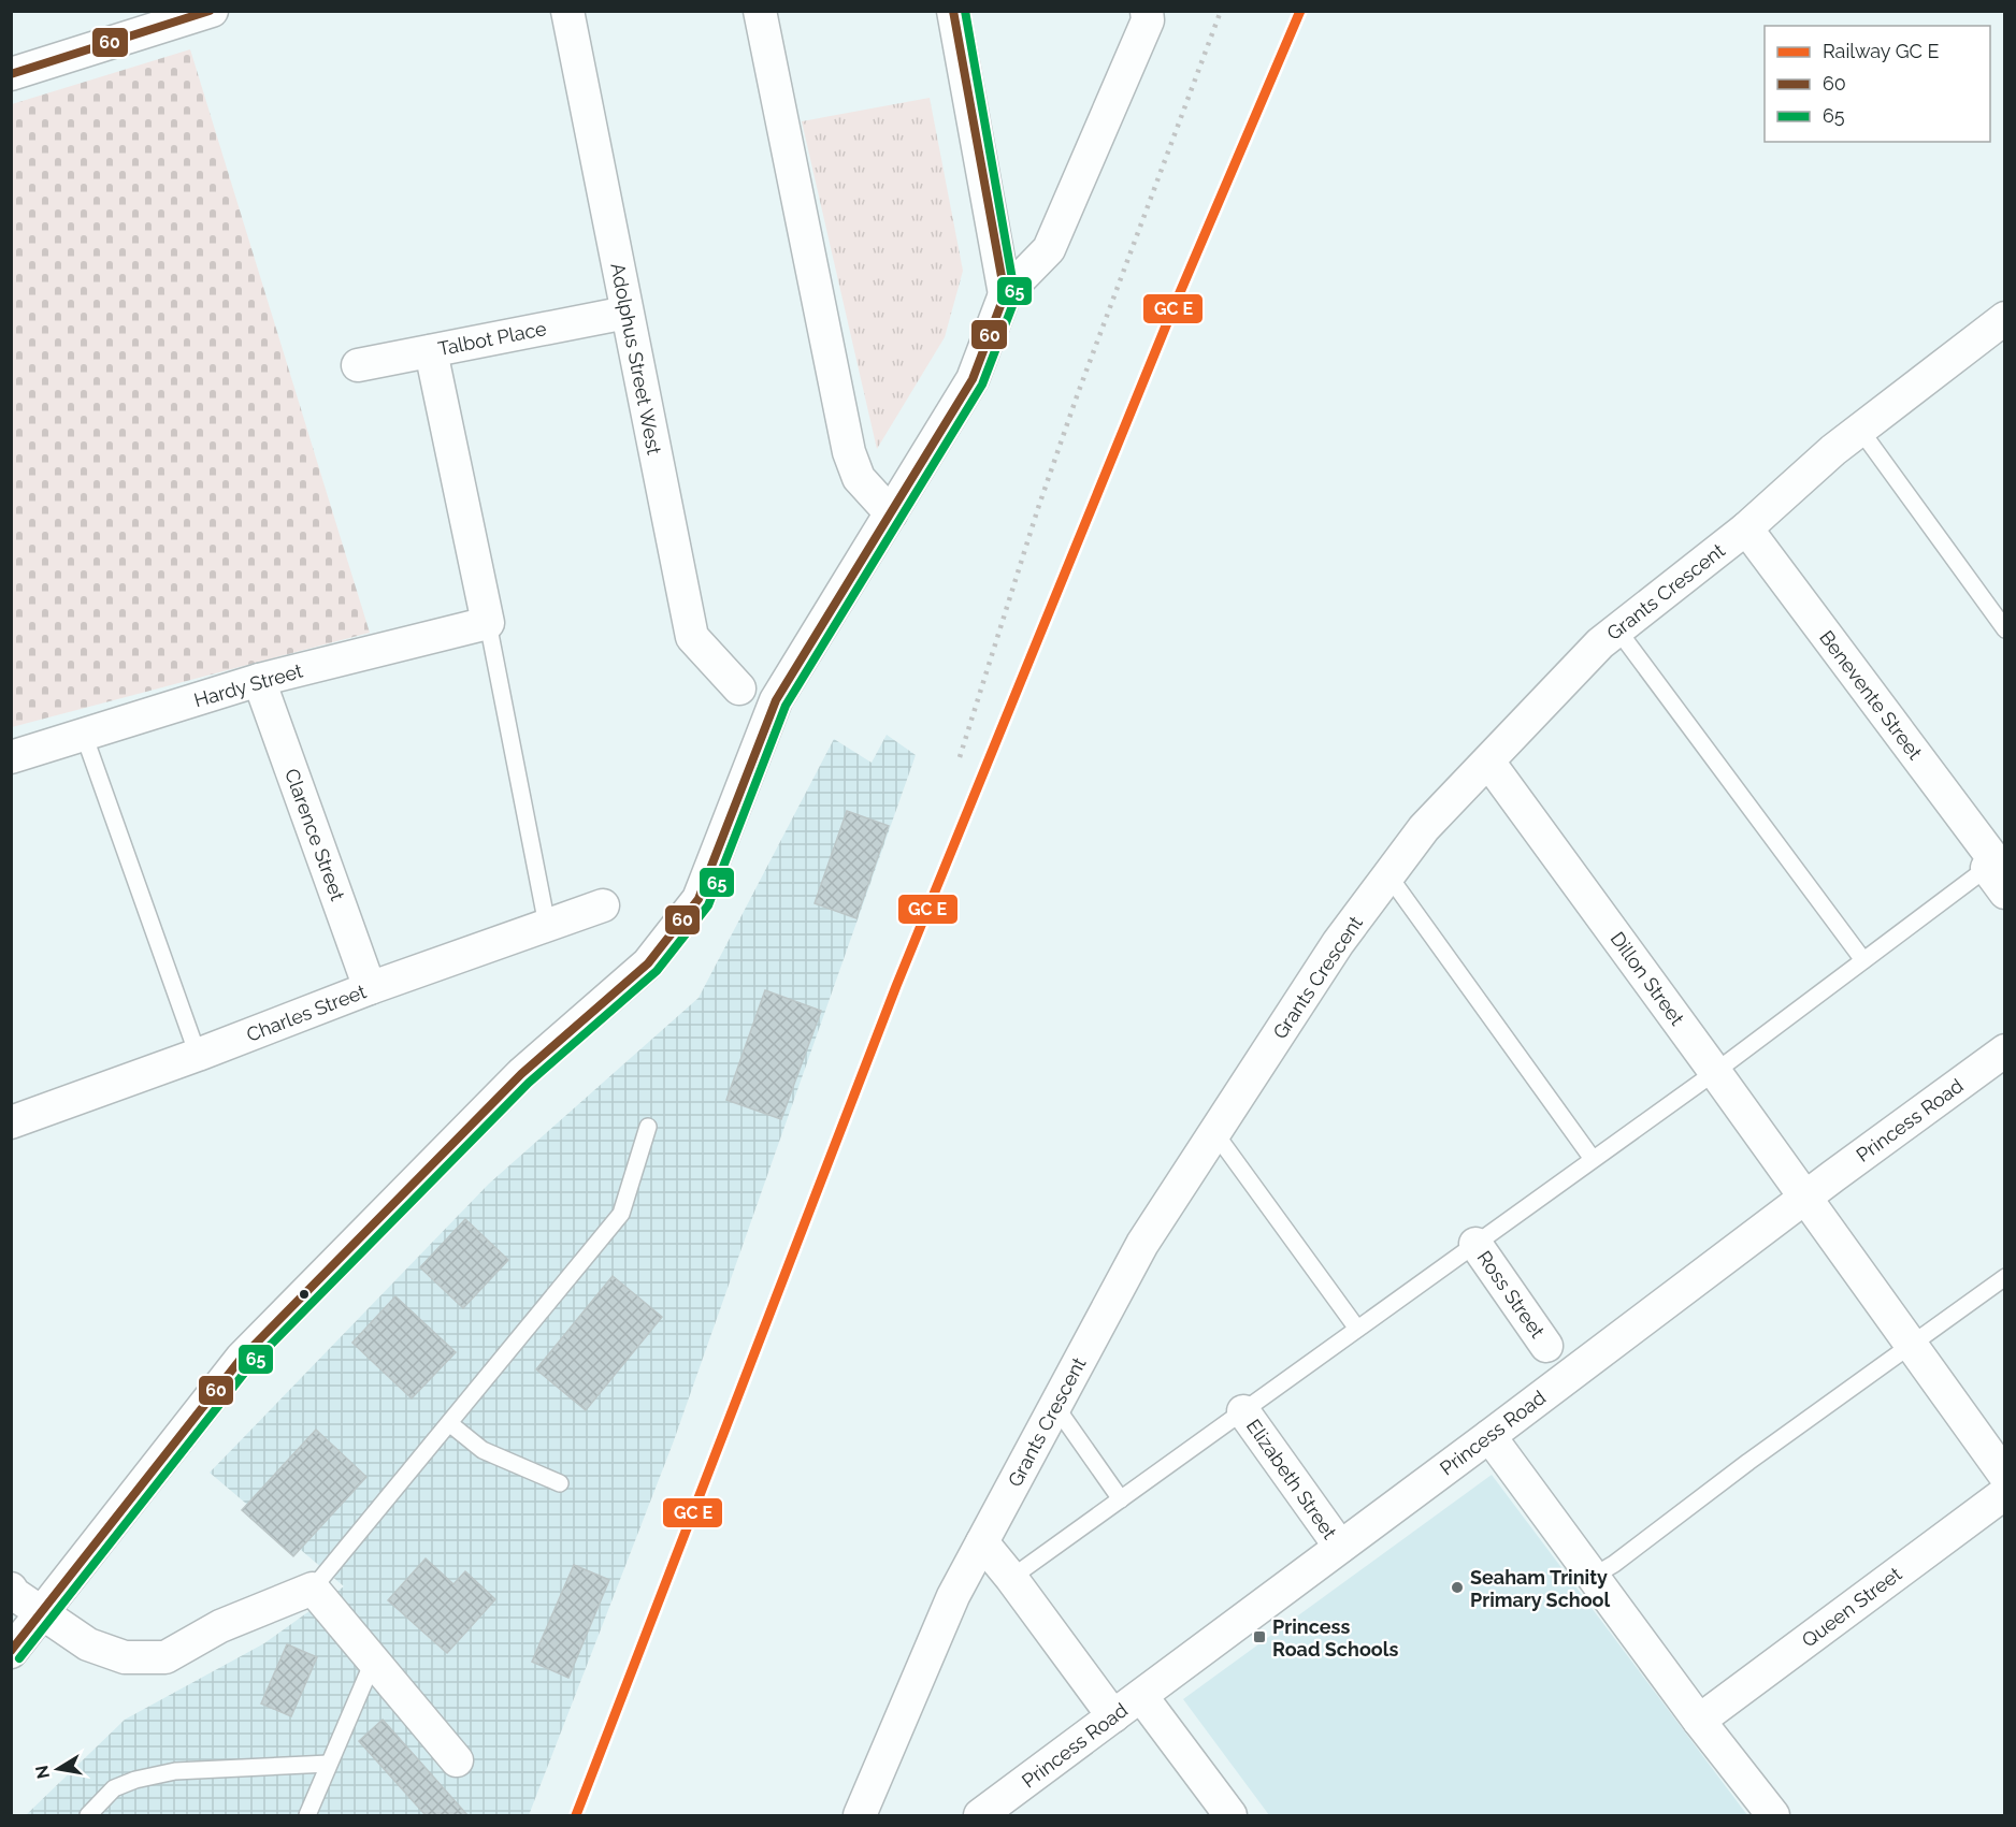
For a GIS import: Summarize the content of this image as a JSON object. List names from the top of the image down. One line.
{"streets":{"street":["Talbot Place","Adolphus Street West","Grants Crescent","Hardy Street","Benevente Street","Clarence Street","Dillon Street","Charles Street","Princess Road","Ross Street","Elizabeth Street","Queen Street"]},"crossings":[["Talbot Place","Adolphus Street West"],["Grants Crescent","Benevente Street"],["Grants Crescent","Dillon Street"],["Hardy Street","Clarence Street"],["Clarence Street","Charles Street"],["Dillon Street","Princess Road"],["Princess Road","Elizabeth Street"]],"places":{"other":["Seaham Trinity Primary School"],"transit":["Princess Road Schools"]},"lines":["transit line 60","transit line 65"],"legend":["Railway GC E","60","65"],"north":"left"}
